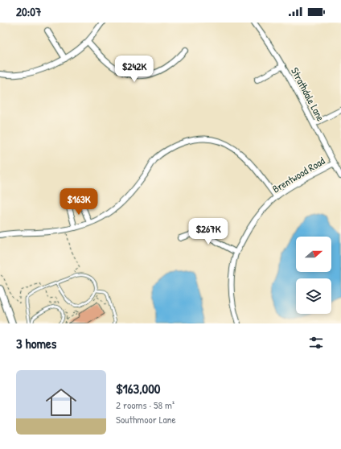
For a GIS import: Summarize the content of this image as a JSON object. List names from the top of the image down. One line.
{"streets":{"street":["Strathdale Lane","Brentwood Road"]},"crossings":[["Strathdale Lane","Brentwood Road"]],"north":"right","page":{"status":"20:07","price":["$242K","$163K","$267K"],"heading":"3 homes","list":[{"name":"$163,000","note":"2 rooms · 58 m² · Southmoor Lane"}]}}
